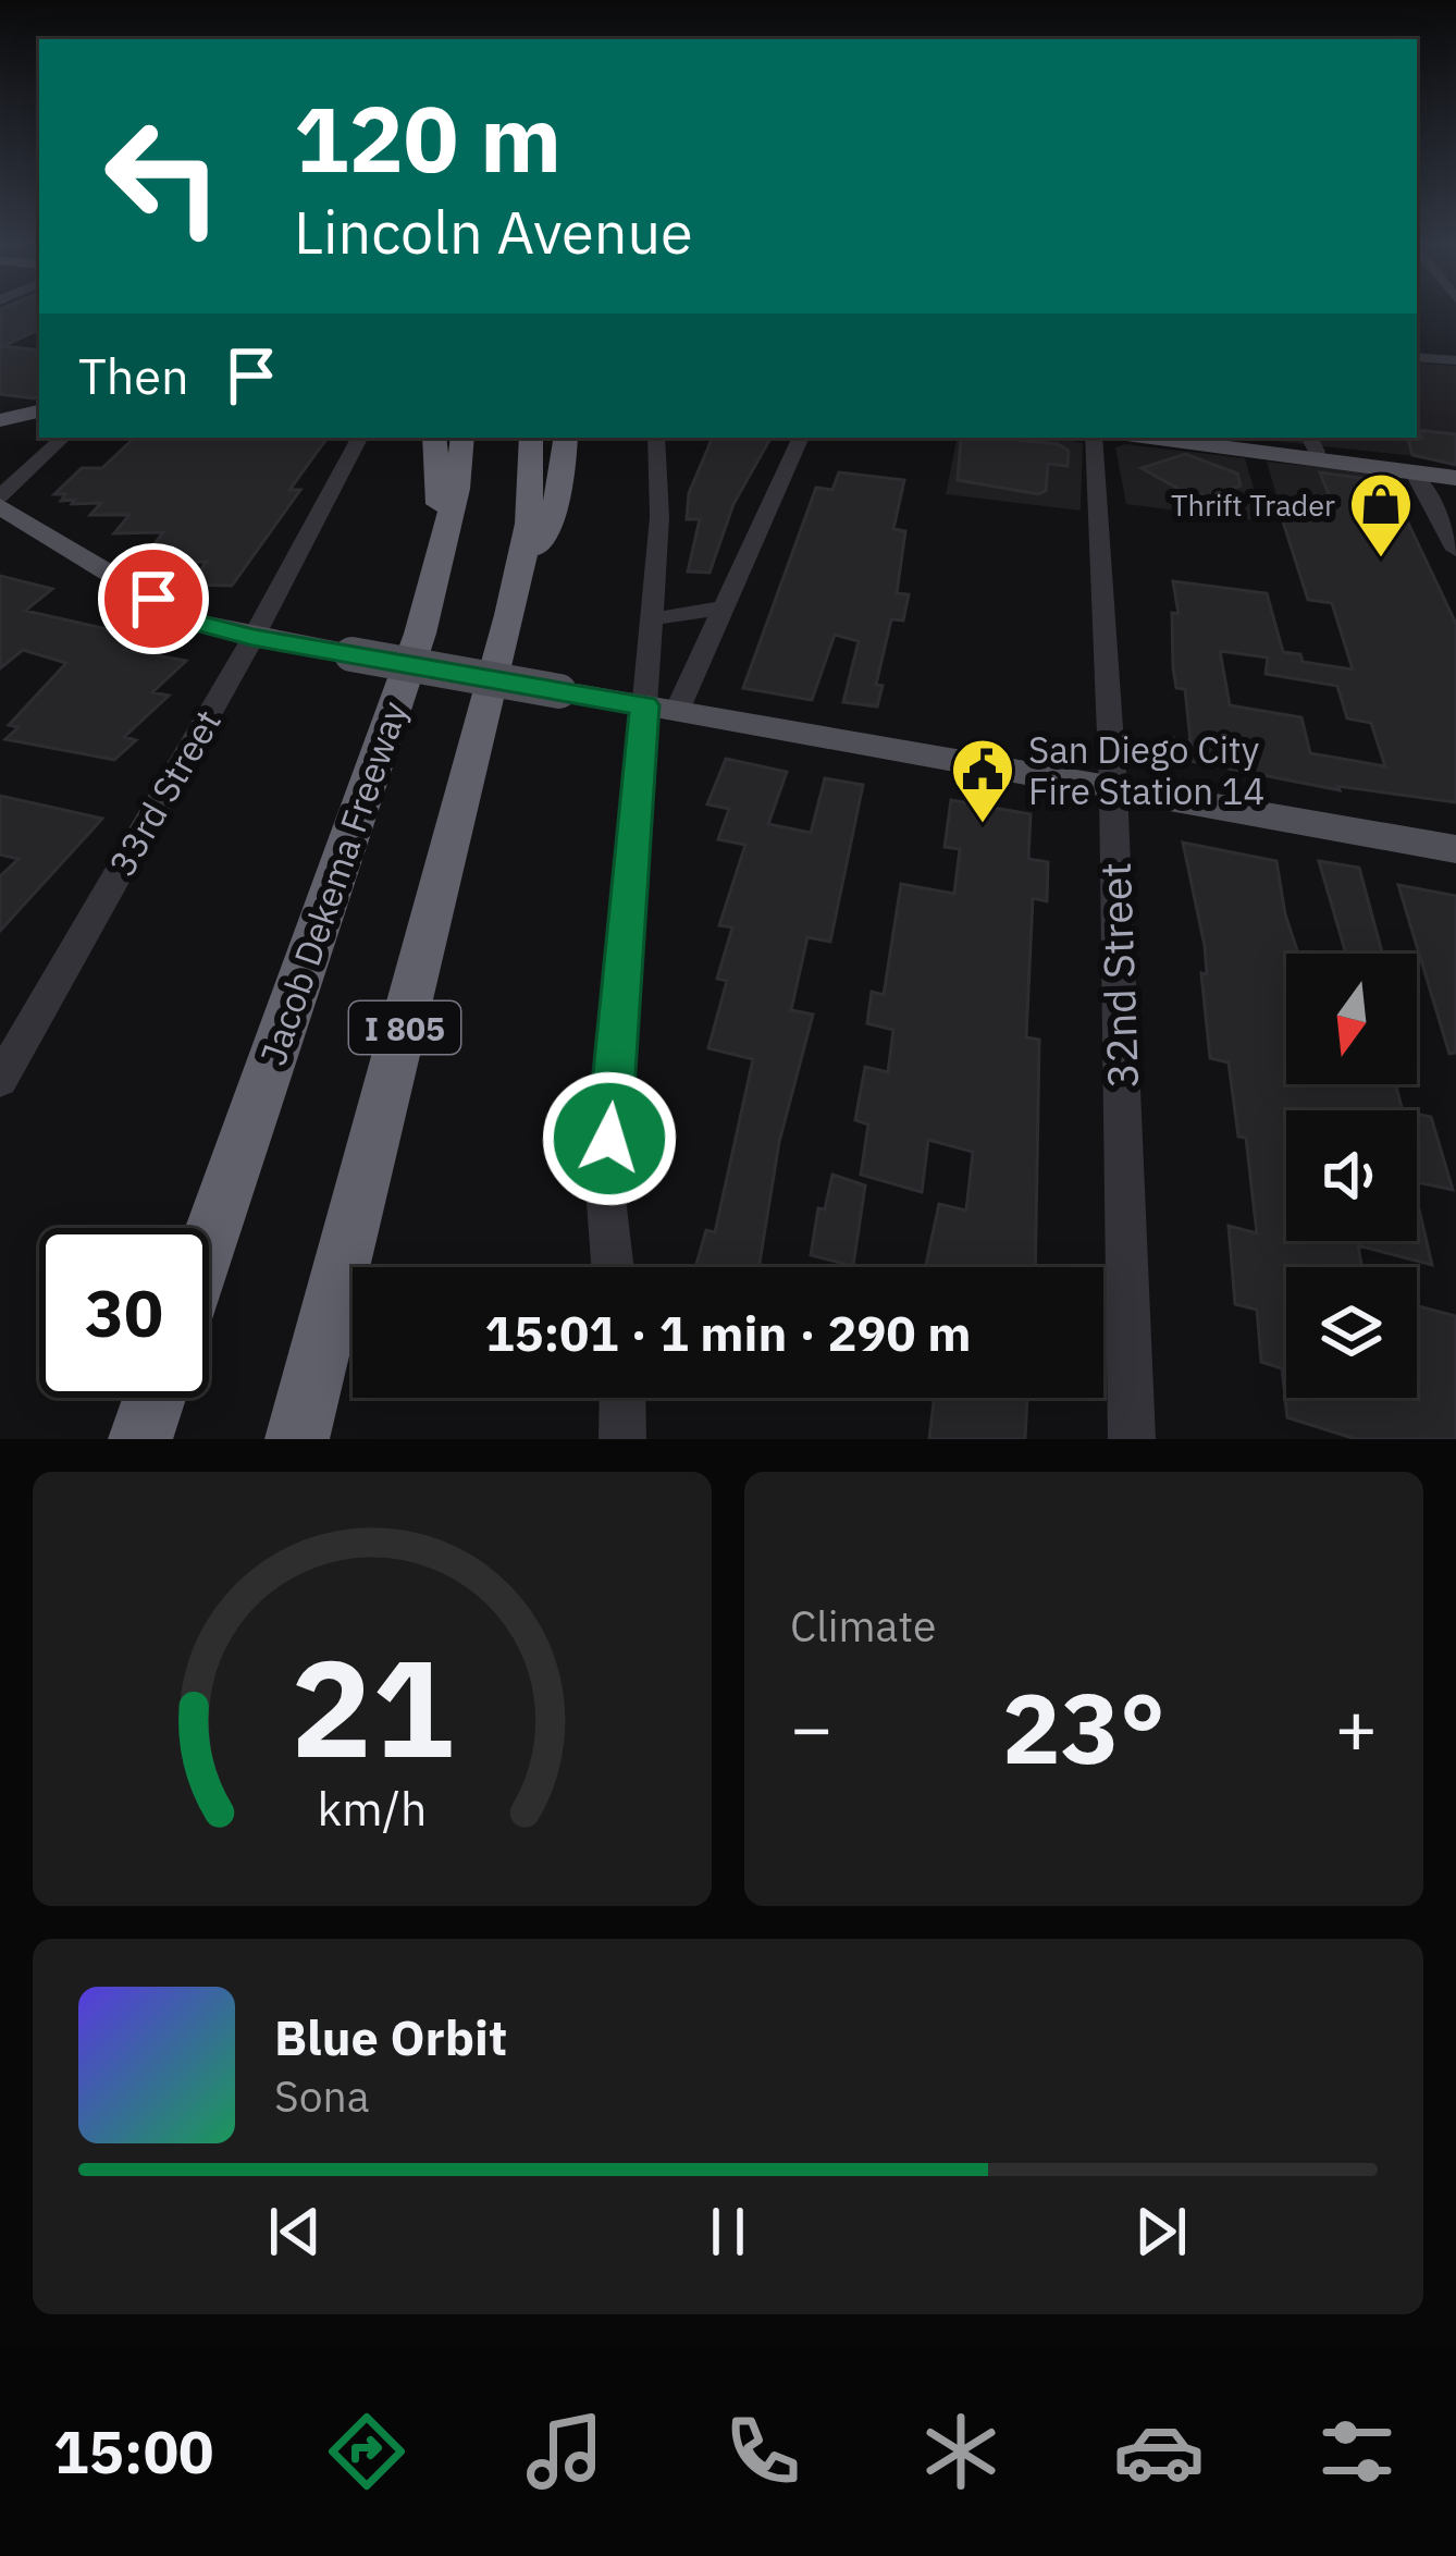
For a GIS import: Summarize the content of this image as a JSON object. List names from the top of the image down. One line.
{"streets":{"highway":["Jacob Dekema Freeway","I 805"],"street":["33rd Street","32nd Street"]},"places":{"shop":["Thrift Trader"],"public building":["San Diego City Fire Station 14"]},"north":"bottom","page":{"turn":["120 m","Lincoln Avenue"],"then":"Then","limit":"30","trip":"15:01 · 1 min · 290 m","tile":"Climate","heat":["−","23°","+"],"song":["Blue Orbit","Sona"],"tabs":"15:00","gauge":["21","km/h"]}}
